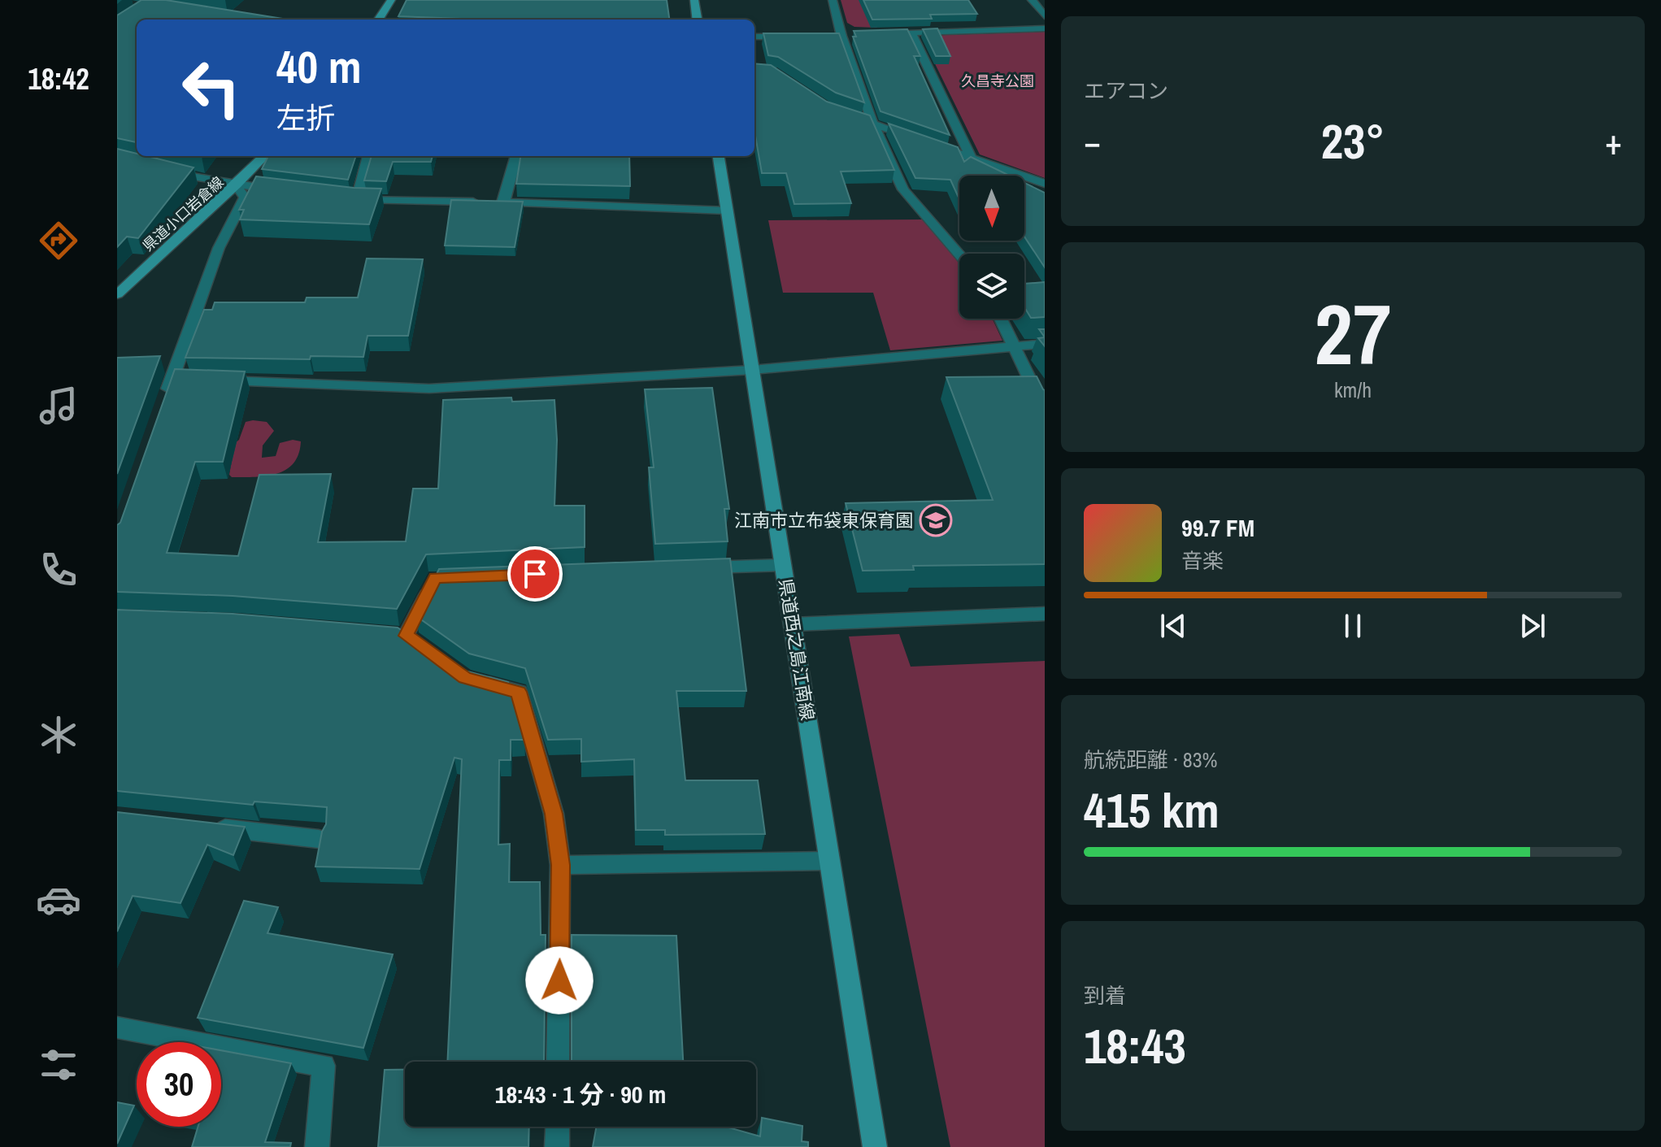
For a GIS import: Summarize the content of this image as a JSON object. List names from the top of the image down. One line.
{"streets":{"main road":["県道小口岩倉線","県道西之島江南線"]},"parks":["久昌寺公園"],"places":{"school or university":["江南市立布袋東保育園"]},"north":"bottom","page":{"tabs":"18:42","tile":["エアコン",["27","km/h"],["航続距離 · 83%","415 km"],["到着","18:43"]],"turn":["40 m","左折"],"heat":["−","23°","+"],"song":["99.7 FM","音楽"],"limit":"30","trip":"18:43 · 1 分 · 90 m"}}
